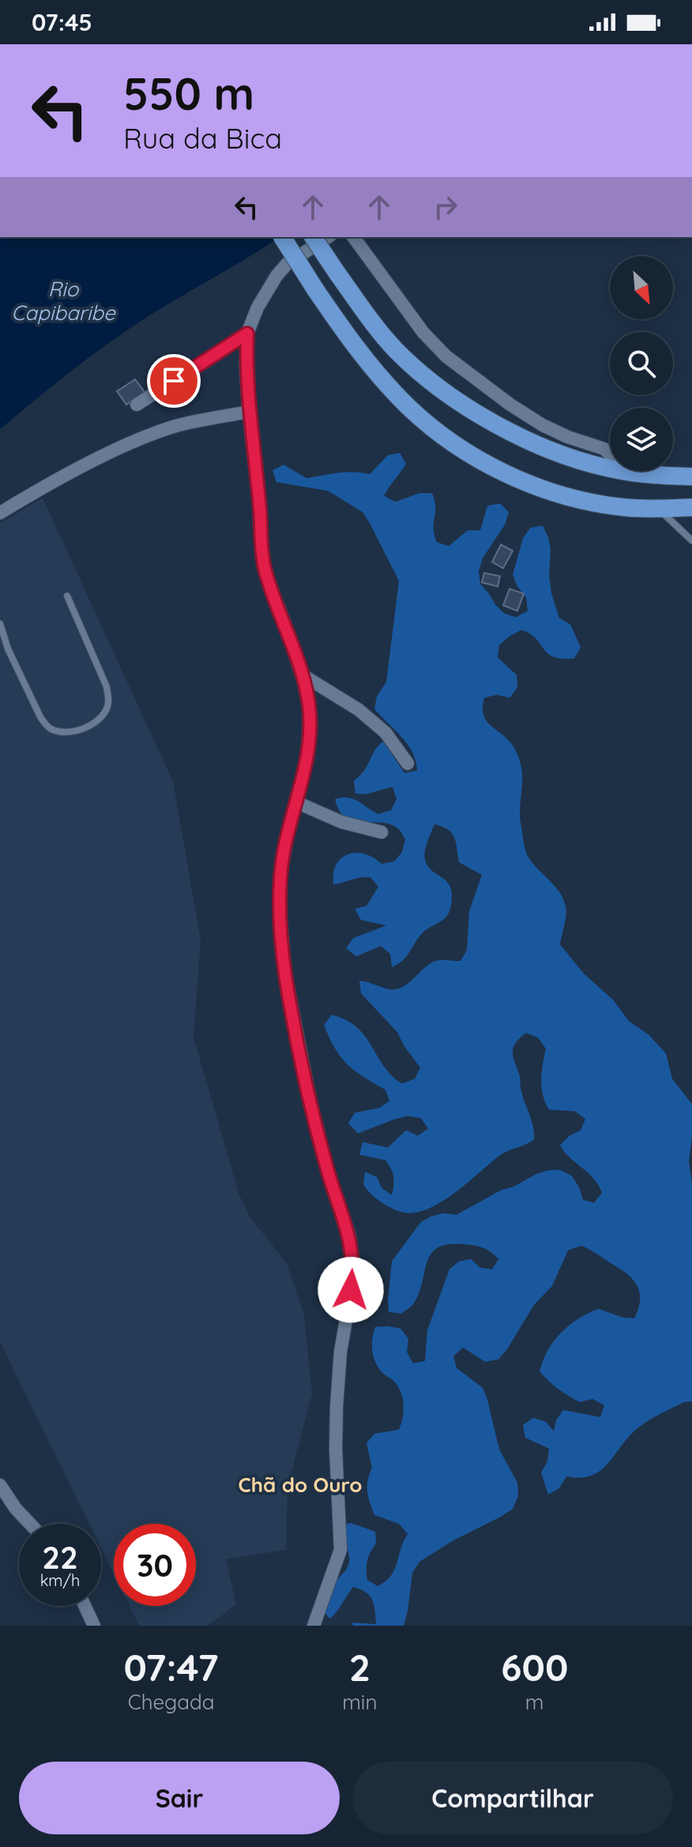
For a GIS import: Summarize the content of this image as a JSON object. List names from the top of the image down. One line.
{"districts":["Chã do Ouro"],"water":["Rio Capibaribe"],"north":"bottom right","page":{"status":"07:45","turn":["550 m","Rua da Bica"],"speed":"22 km/h","limit":"30","eta":["07:47","Chegada","2","min","600","m"],"buttons":["Sair","Compartilhar"]}}
